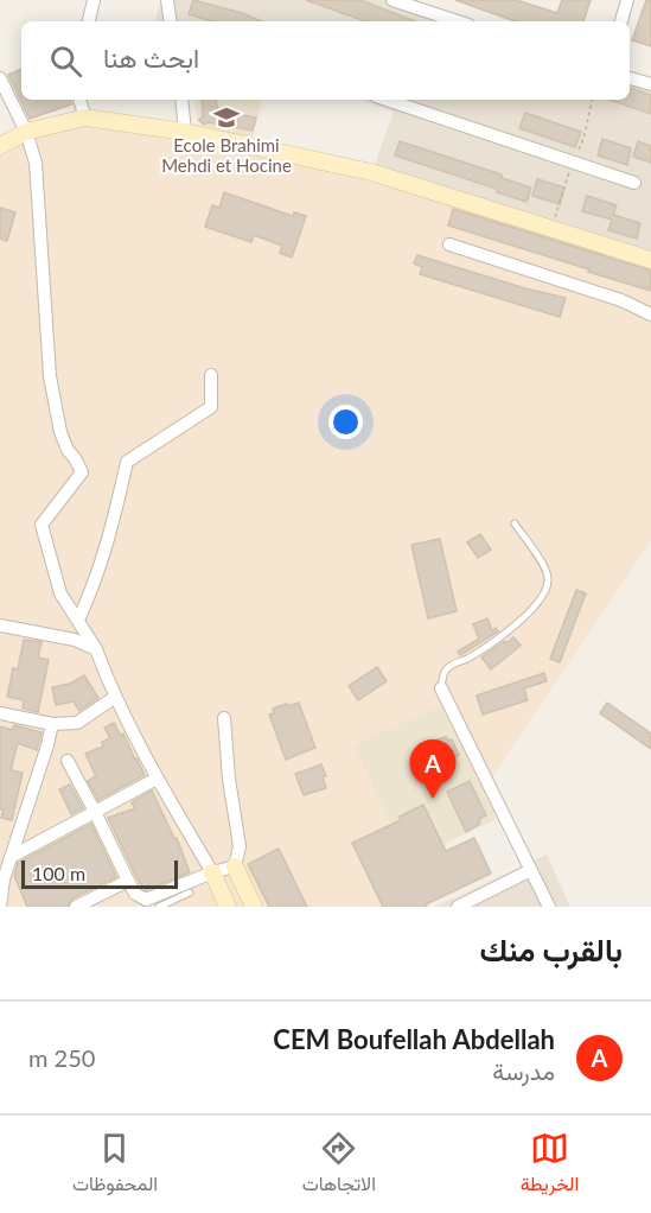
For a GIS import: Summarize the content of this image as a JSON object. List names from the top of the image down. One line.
{"places":{"school or university":["Ecole Brahimi Mehdi et Hocine"]},"scale_bar":"100 m","page":{"search":"ابحث هنا","pins":"A","scale":"100 m","heading":"بالقرب منك","list":[{"mark":"A","name":"CEM Boufellah Abdellah","note":"مدرسة","value":"250 m"}],"nav":["الخريطة","الاتجاهات","المحفوظات"]}}
